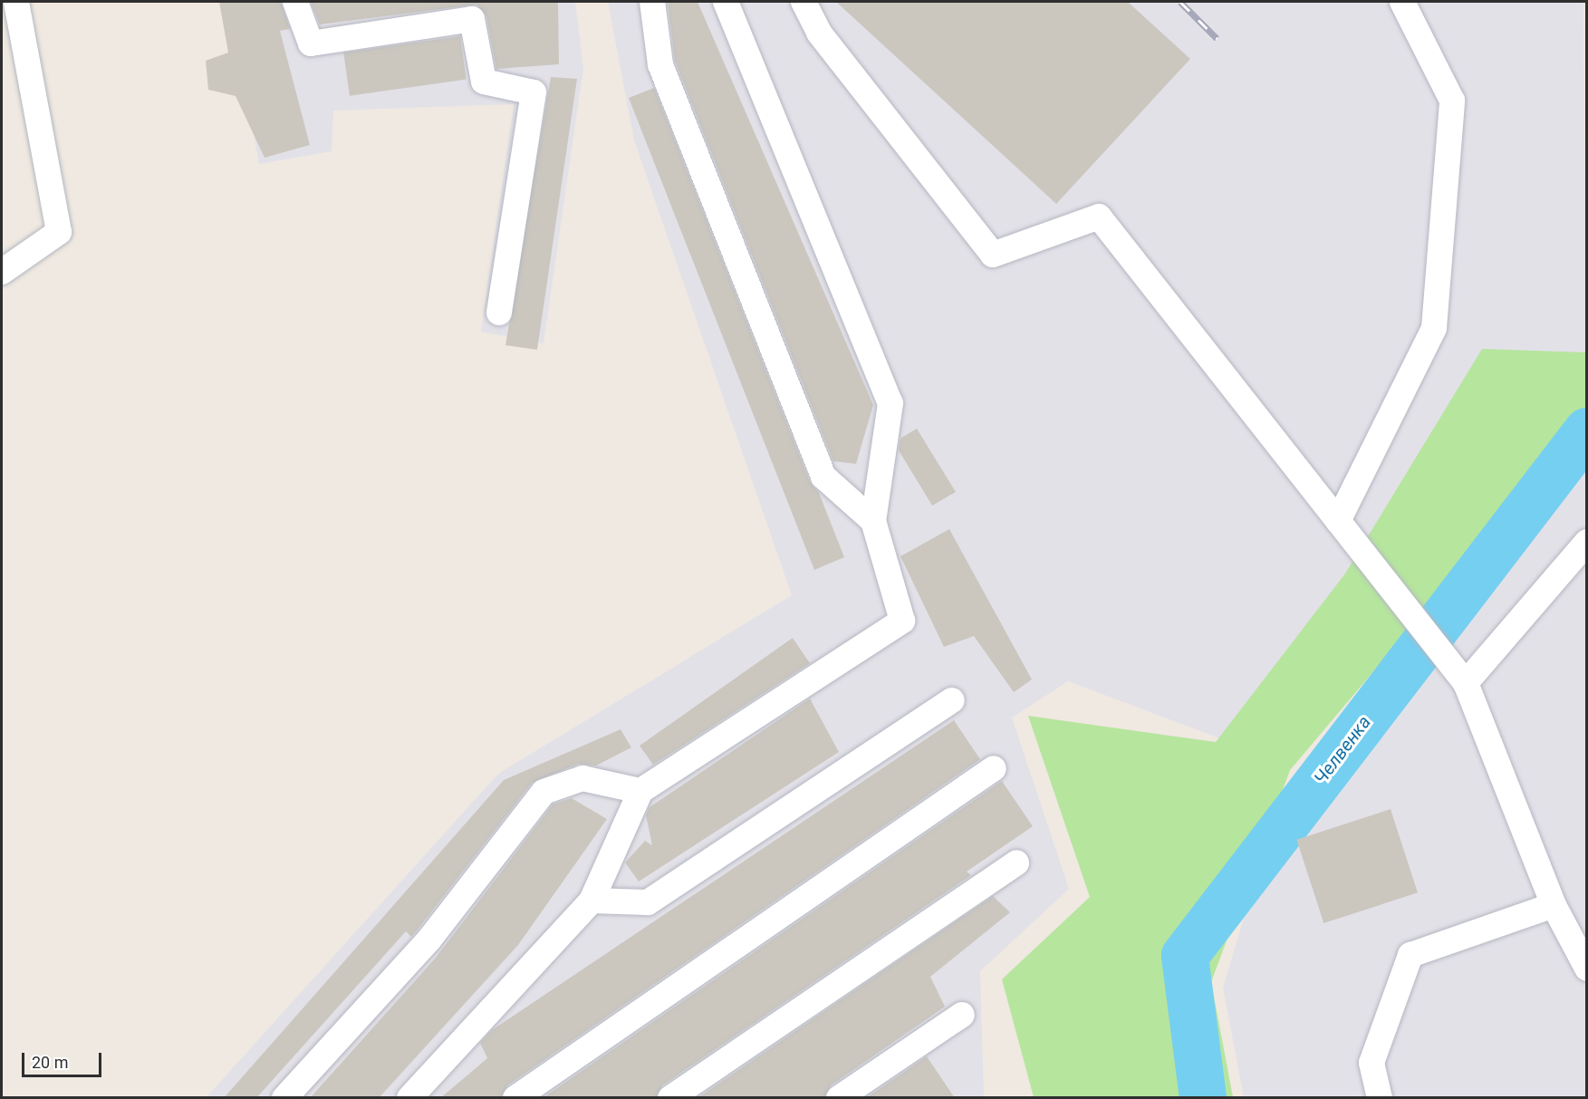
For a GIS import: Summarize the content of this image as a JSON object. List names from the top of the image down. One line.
{"water":["Челвенка"],"scale_bar":"20 m"}
